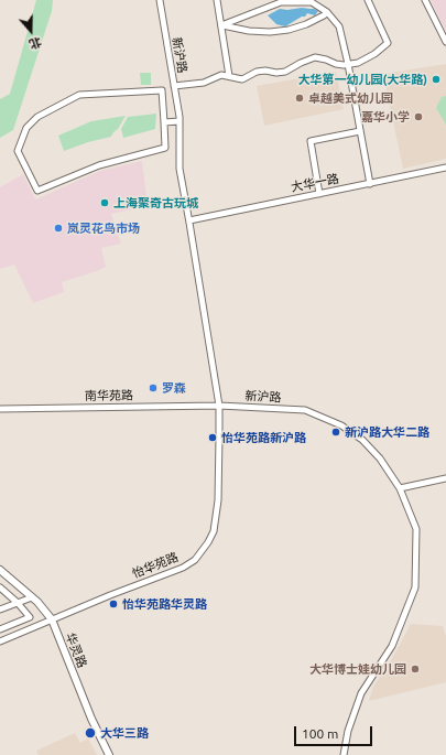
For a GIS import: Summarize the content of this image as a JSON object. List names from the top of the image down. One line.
{"streets":{"main road":["华灵路"],"street":["新沪路","大华一路","南华苑路","怡华苑路"]},"crossings":[["新沪路","大华一路"],["新沪路","南华苑路"],["新沪路","怡华苑路"],["南华苑路","怡华苑路"],["怡华苑路","华灵路"]],"places":["大华第一幼儿园(大华路)","卓越美式幼儿园","嘉华小学","上海聚奇古玩城","岚灵花鸟市场","罗森","新沪路大华二路","怡华苑路新沪路","怡华苑路华灵路","大华博士娃幼儿园","大华三路"],"scale_bar":"100 m","north":"bottom"}
